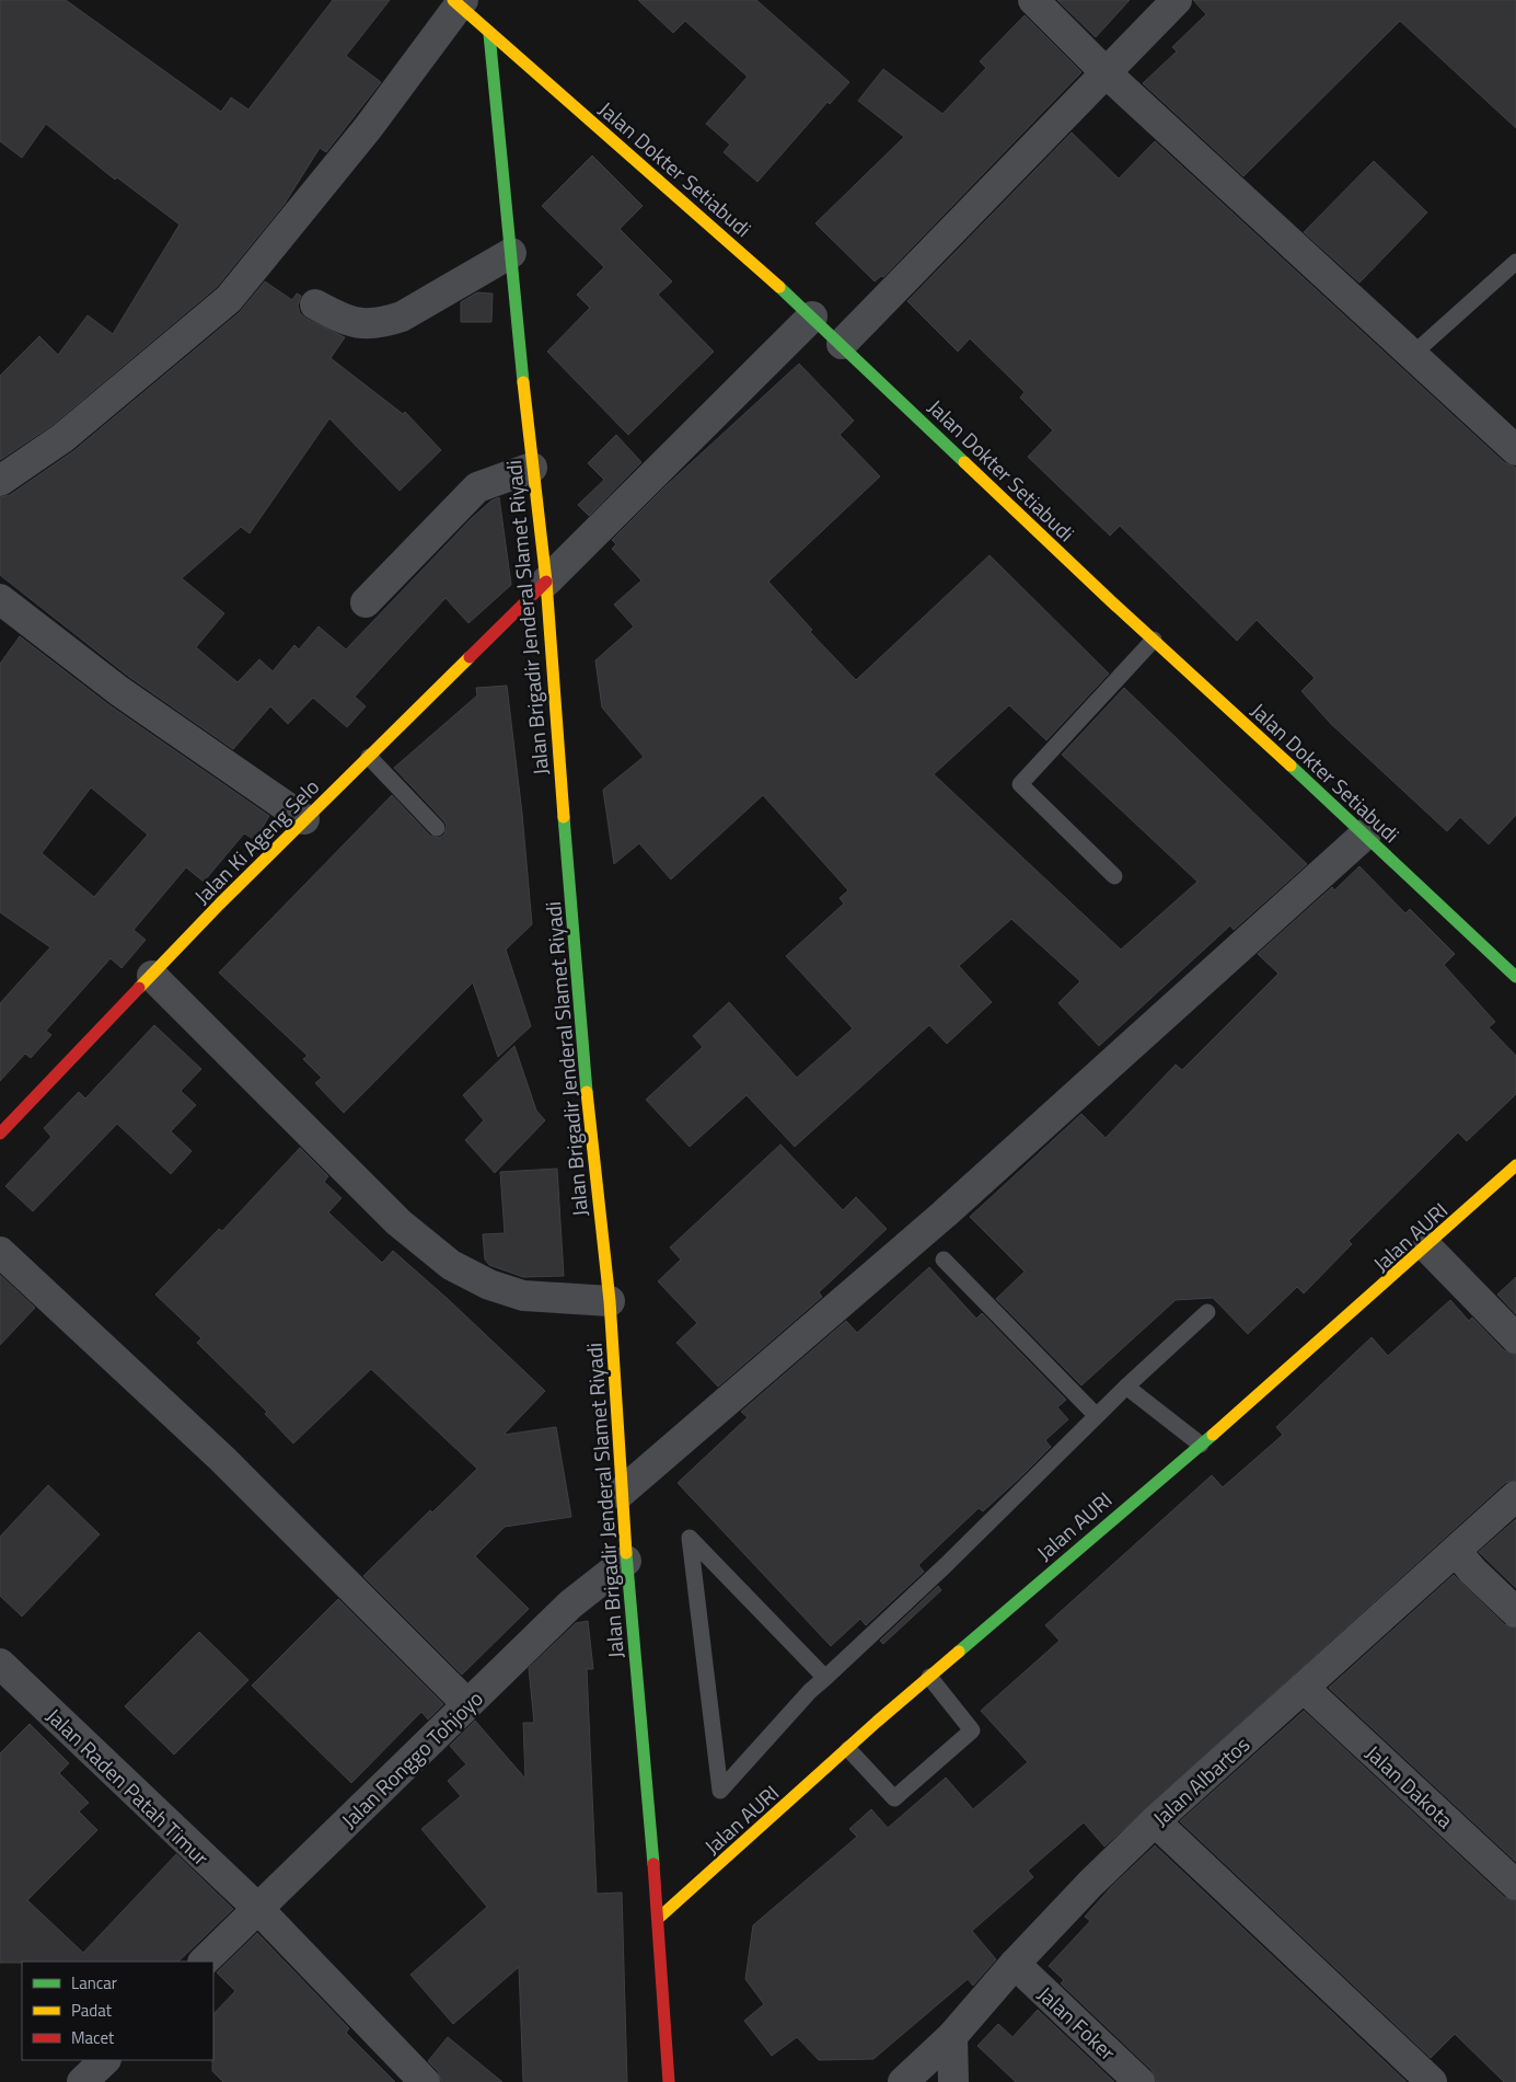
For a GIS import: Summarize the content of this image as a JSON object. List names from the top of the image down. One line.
{"streets":{"main road":["Jalan Dokter Setiabudi","Jalan Brigadir Jenderal Slamet Riyadi","Jalan Ki Ageng Selo","Jalan AURI"],"street":["Jalan Ronggo Tohjoyo","Jalan Albartos","Jalan Raden Patah Timur","Jalan Dakota","Jalan Foker"]},"crossings":[["Jalan Dokter Setiabudi","Jalan Brigadir Jenderal Slamet Riyadi"],["Jalan Brigadir Jenderal Slamet Riyadi","Jalan Ki Ageng Selo"],["Jalan Brigadir Jenderal Slamet Riyadi","Jalan AURI"],["Jalan Brigadir Jenderal Slamet Riyadi","Jalan Ronggo Tohjoyo"],["Jalan Ronggo Tohjoyo","Jalan Raden Patah Timur"],["Jalan Albartos","Jalan Dakota"],["Jalan Albartos","Jalan Foker"]],"legend":["Lancar","Padat","Macet"]}
